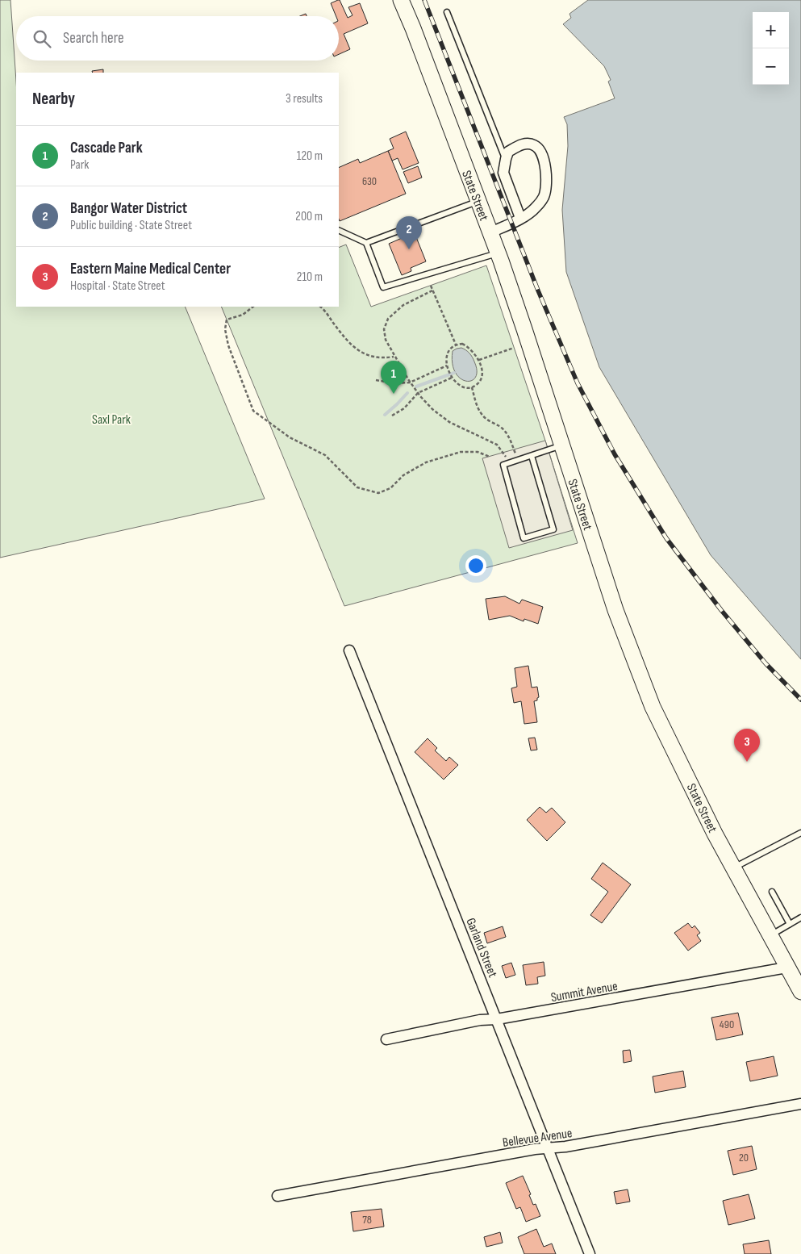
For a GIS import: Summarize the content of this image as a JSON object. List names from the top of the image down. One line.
{"streets":{"main road":["State Street"],"street":["Garland Street","Summit Avenue","Bellevue Avenue"]},"crossings":[["State Street","Summit Avenue"],["Garland Street","Summit Avenue"],["Garland Street","Bellevue Avenue"]],"parks":["Saxl Park"],"house_numbers":["630","490","20","78"],"page":{"map_buttons":["+","−"],"search":"Search here","heading":["Nearby","3 results"],"list":[{"mark":"1","name":"Cascade Park","note":"Park","value":"120 m"},{"mark":"2","name":"Bangor Water District","note":"Public building · State Street","value":"200 m"},{"mark":"3","name":"Eastern Maine Medical Center","note":"Hospital · State Street","value":"210 m"}],"pins":["2","1","3"]}}
